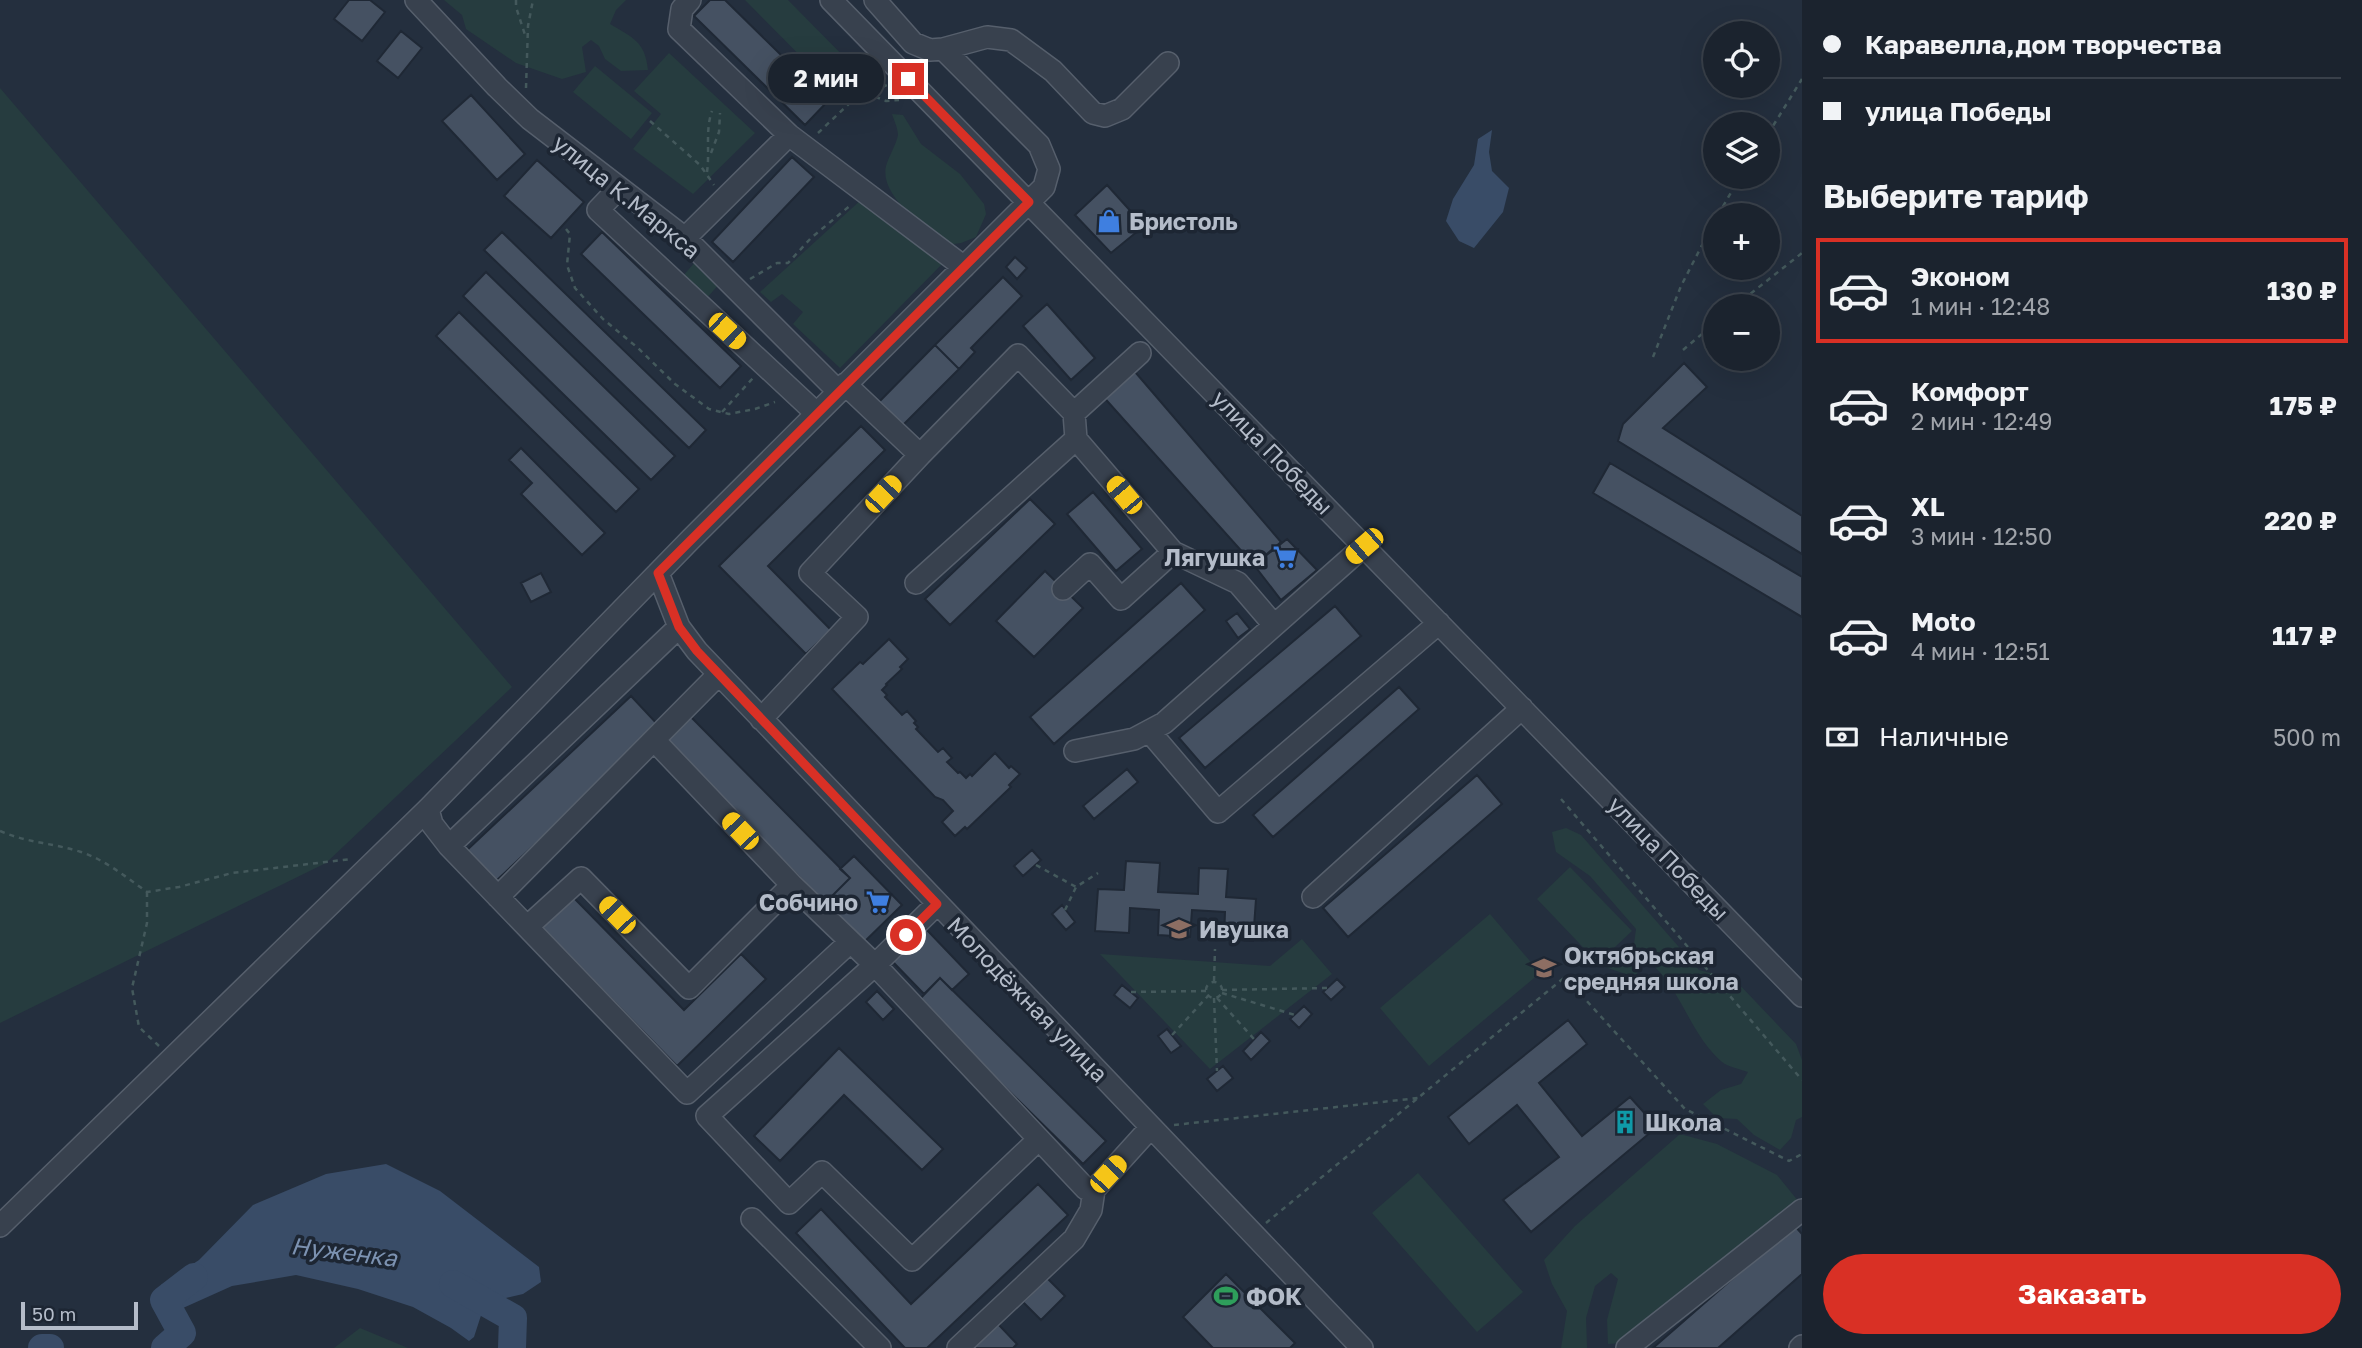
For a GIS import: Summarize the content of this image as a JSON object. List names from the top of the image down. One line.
{"streets":{"street":["улица К.Маркса","улица Победы","Молодёжная улица"]},"water":["Нуженка"],"places":{"shop":["Бристоль"],"supermarket":["Лягушка","Собчино"],"school or university":["Ивушка","Октябрьская средняя школа"],"building":["Школа"],"sports":["ФОК"]},"scale_bar":"50 m","page":{"banner":["Каравелла,дом творчества","улица Победы"],"map_buttons":["+","−"],"bubble":"2 мин","heading":"Выберите тариф","list":[{"name":"Эконом","note":"1 мин · 12:48","value":"130 ₽"},{"name":"Комфорт","note":"2 мин · 12:49","value":"175 ₽"},{"name":"XL","note":"3 мин · 12:50","value":"220 ₽"},{"name":"Moto","note":"4 мин · 12:51","value":"117 ₽"}],"pay":["Наличные","500 m"],"buttons":"Заказать","scale":"50 m"}}
